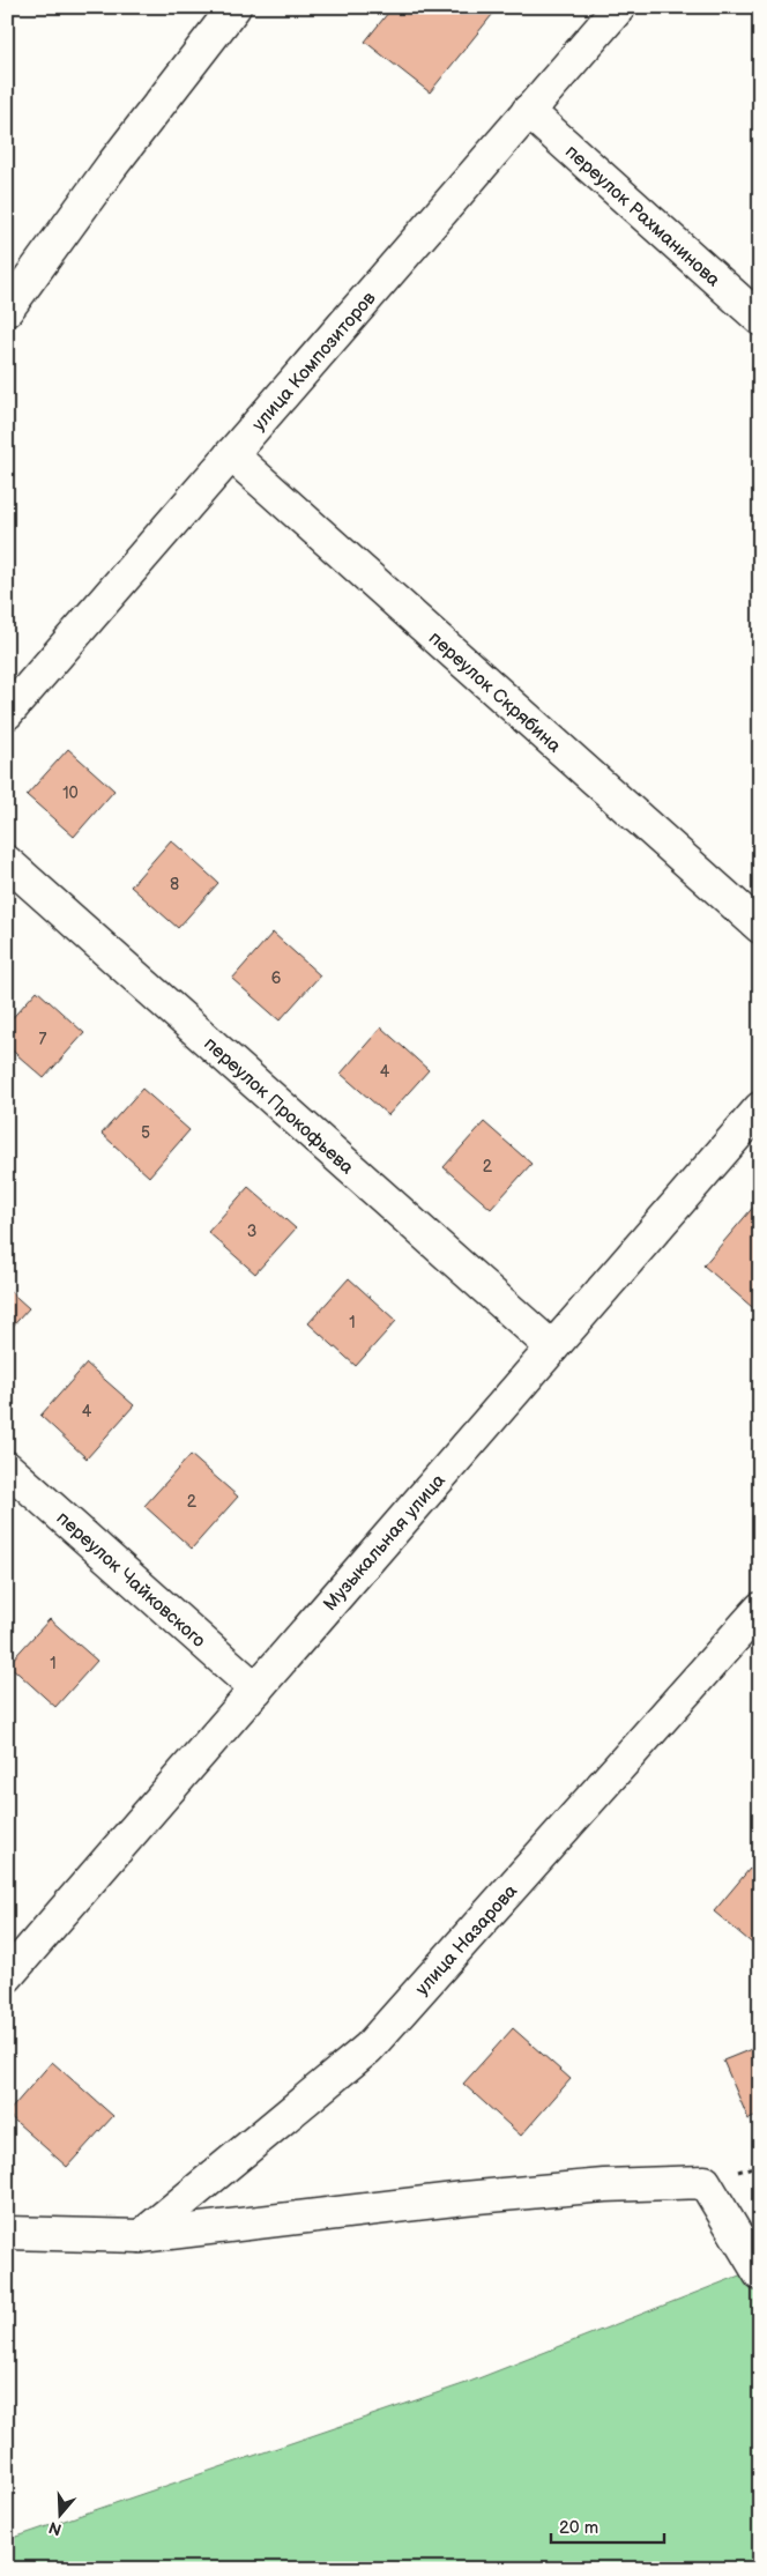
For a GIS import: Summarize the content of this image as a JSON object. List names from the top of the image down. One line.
{"streets":{"street":["переулок Рахманинова","улица Композиторов","переулок Скрябина","переулок Прокофьева","Музыкальная улица","переулок Чайковского","улица Назарова"]},"crossings":[["переулок Рахманинова","улица Композиторов"],["улица Композиторов","переулок Скрябина"],["переулок Прокофьева","Музыкальная улица"],["Музыкальная улица","переулок Чайковского"]],"house_numbers":["10","8","6","7","4","5","2","3","1","4","2","1"],"scale_bar":"20 m","north":"bottom"}
